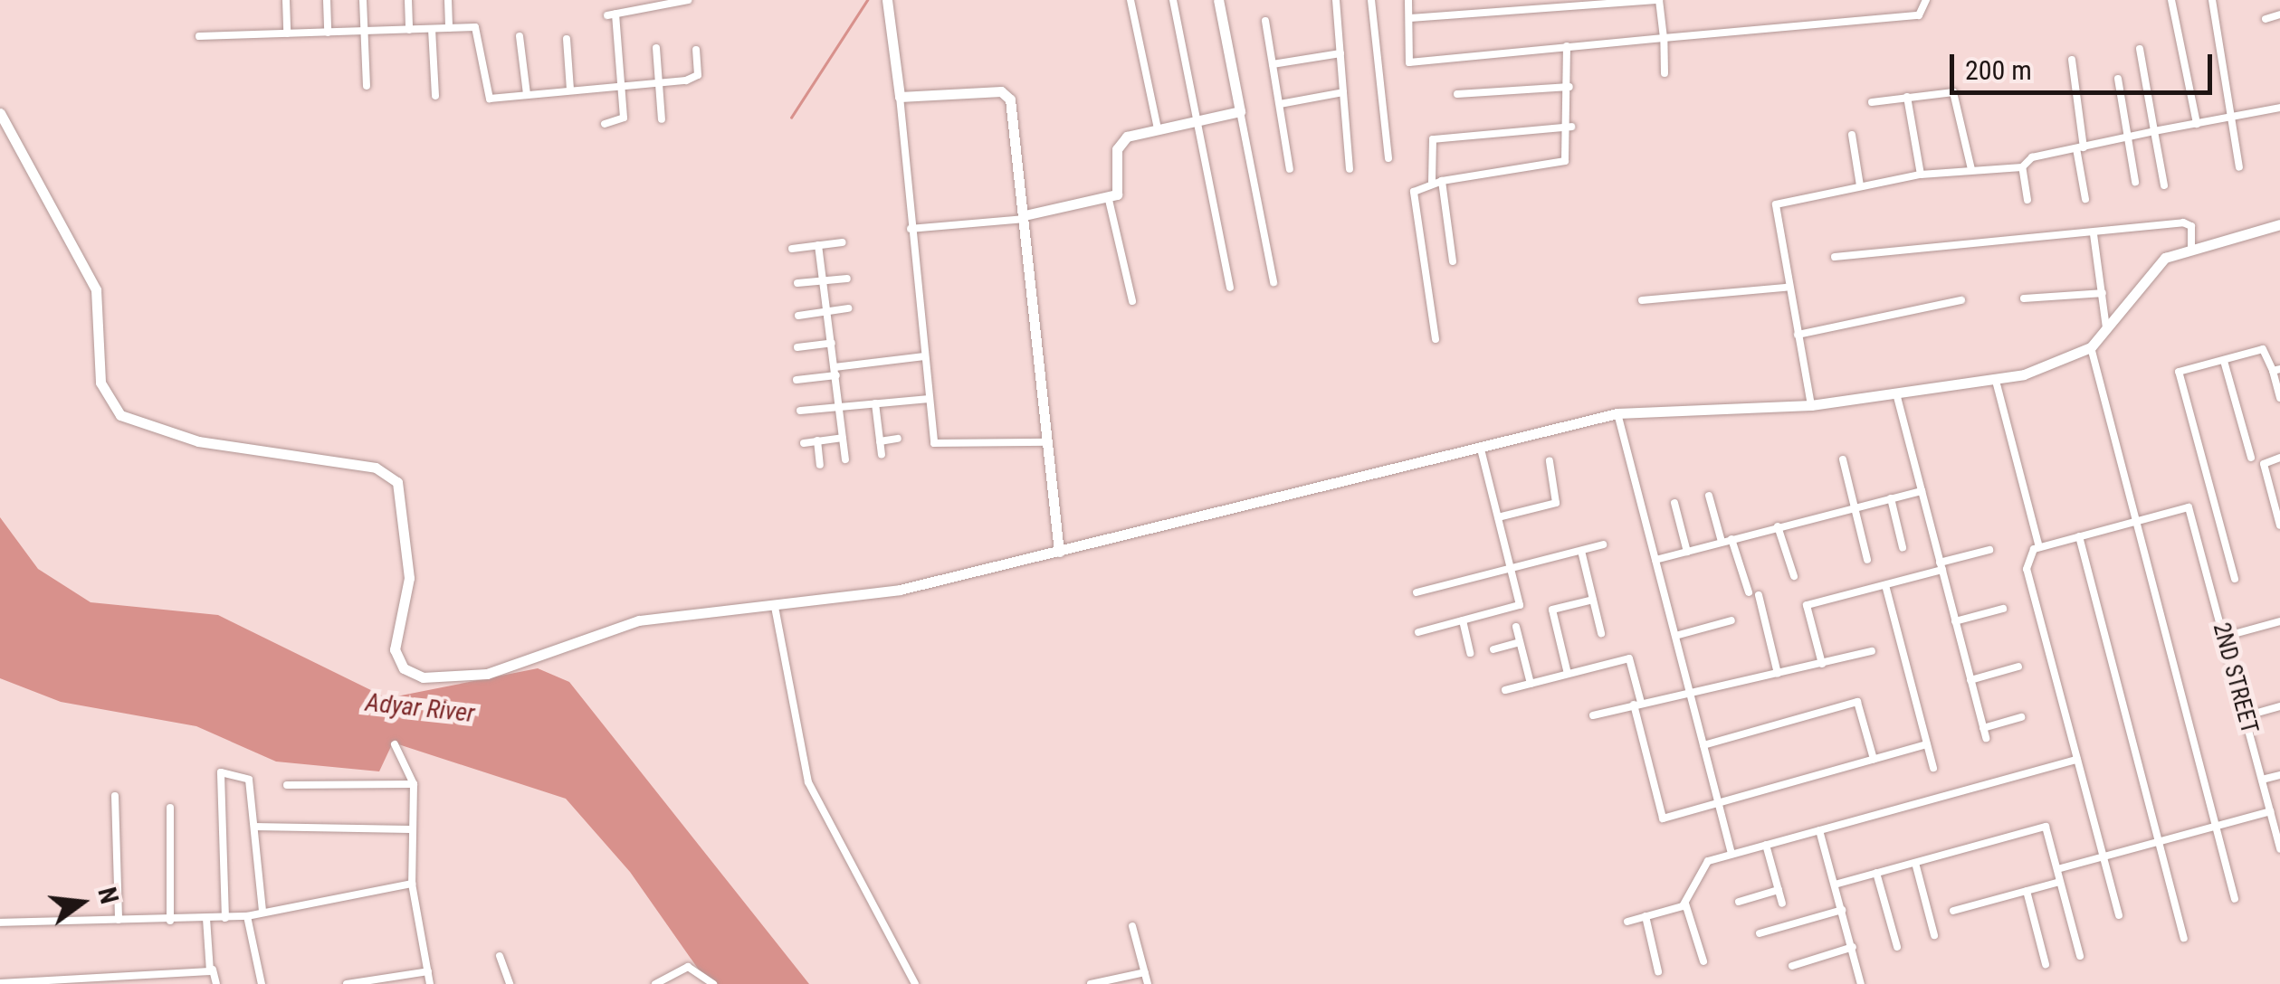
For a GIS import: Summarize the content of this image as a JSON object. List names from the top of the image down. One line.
{"streets":{"street":["2ND STREET"]},"water":["Adyar River"],"scale_bar":"200 m","north":"right"}
